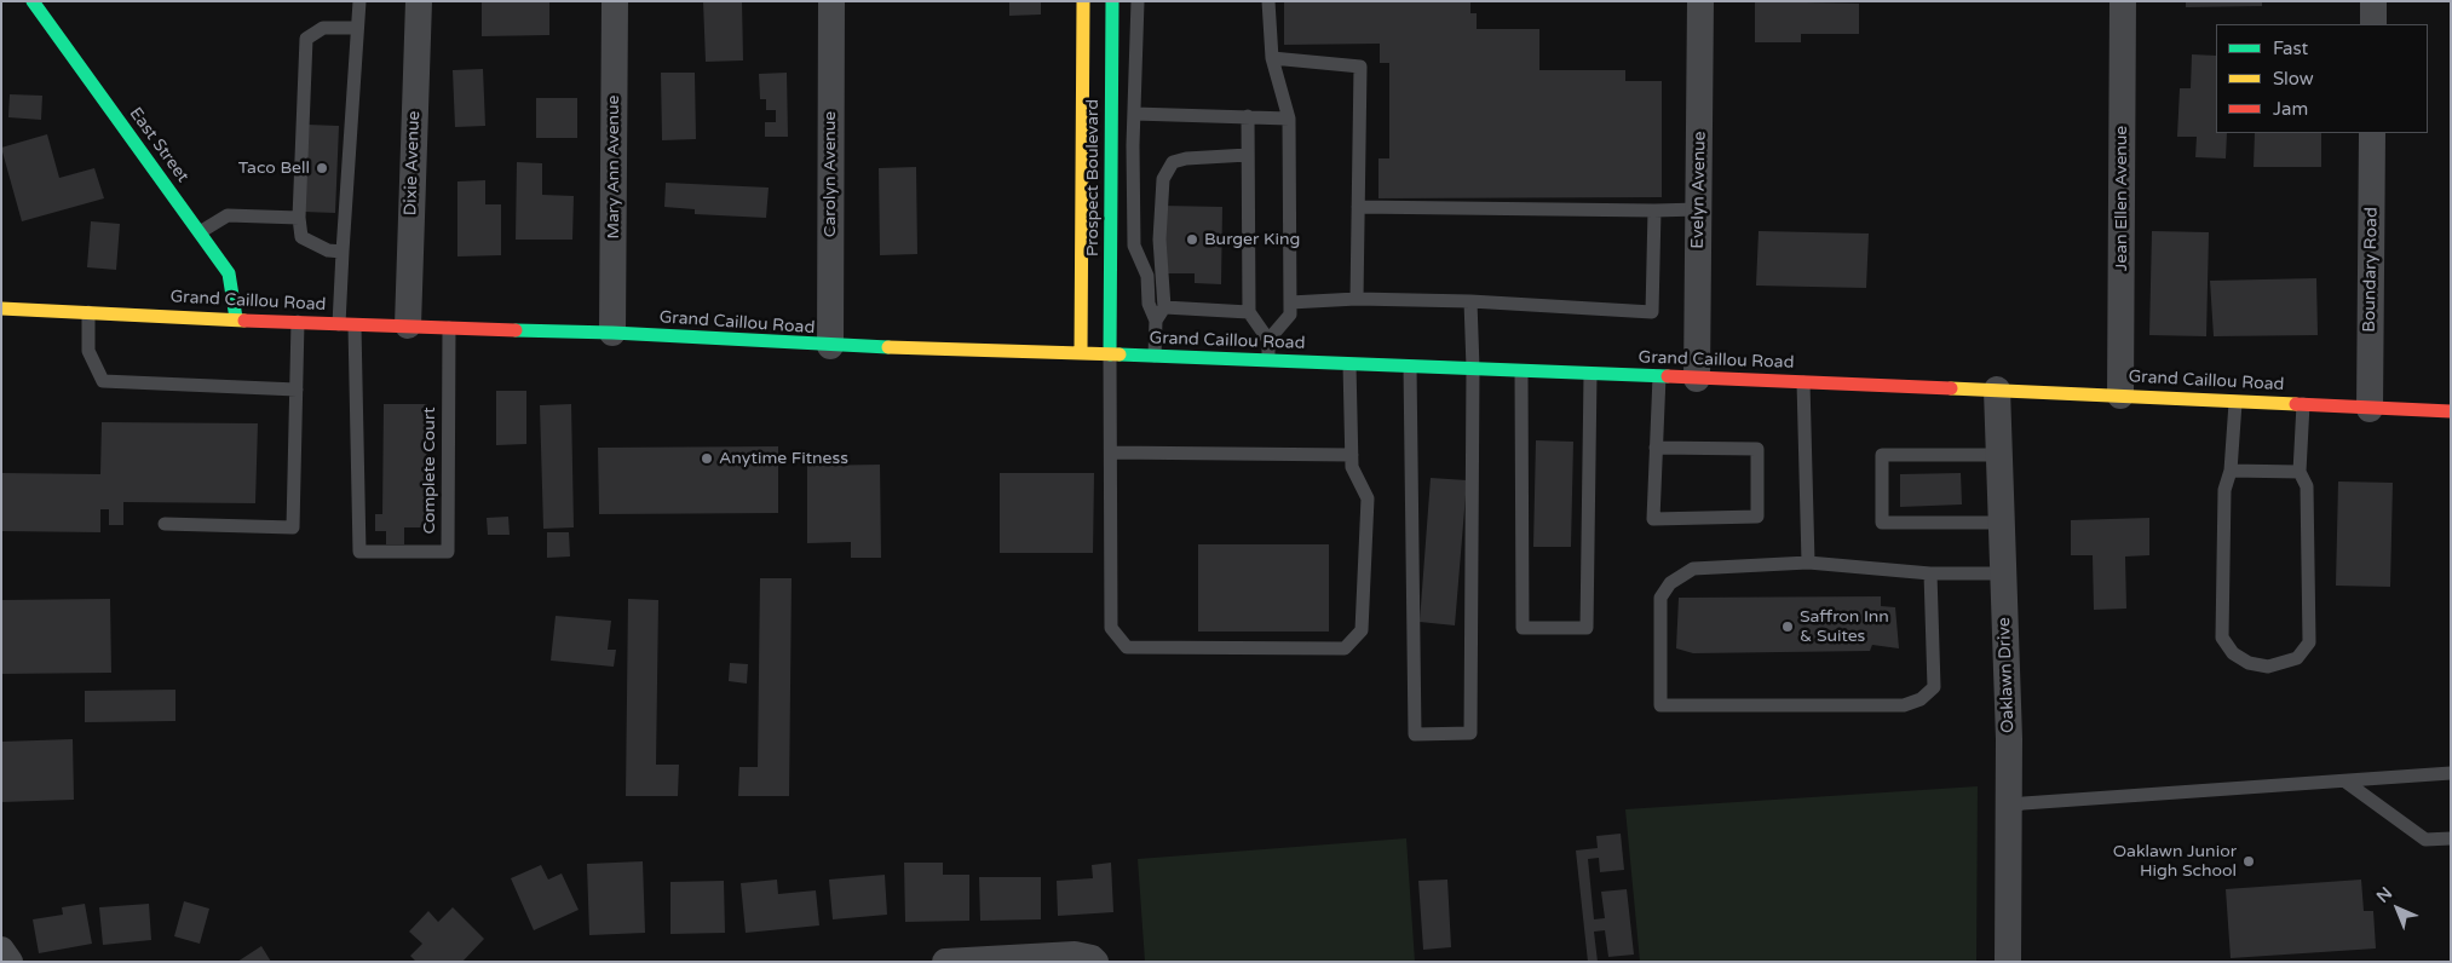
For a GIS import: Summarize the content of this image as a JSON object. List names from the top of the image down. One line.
{"streets":{"main road":["East Street","Prospect Boulevard","Grand Caillou Road"],"street":["Dixie Avenue","Mary Ann Avenue","Carolyn Avenue","Evelyn Avenue","Jean Ellen Avenue","Boundary Road","Oaklawn Drive"],"lane":["Complete Court"]},"crossings":[["East Street","Grand Caillou Road"],["Dixie Avenue","Grand Caillou Road"],["Mary Ann Avenue","Grand Caillou Road"],["Carolyn Avenue","Grand Caillou Road"],["Prospect Boulevard","Grand Caillou Road"],["Evelyn Avenue","Grand Caillou Road"],["Jean Ellen Avenue","Grand Caillou Road"],["Boundary Road","Grand Caillou Road"],["Grand Caillou Road","Complete Court"],["Grand Caillou Road","Oaklawn Drive"]],"places":["Taco Bell","Burger King","Anytime Fitness","Saffron Inn & Suites","Oaklawn Junior High School"],"legend":["Fast","Slow","Jam"],"north":"top left"}
